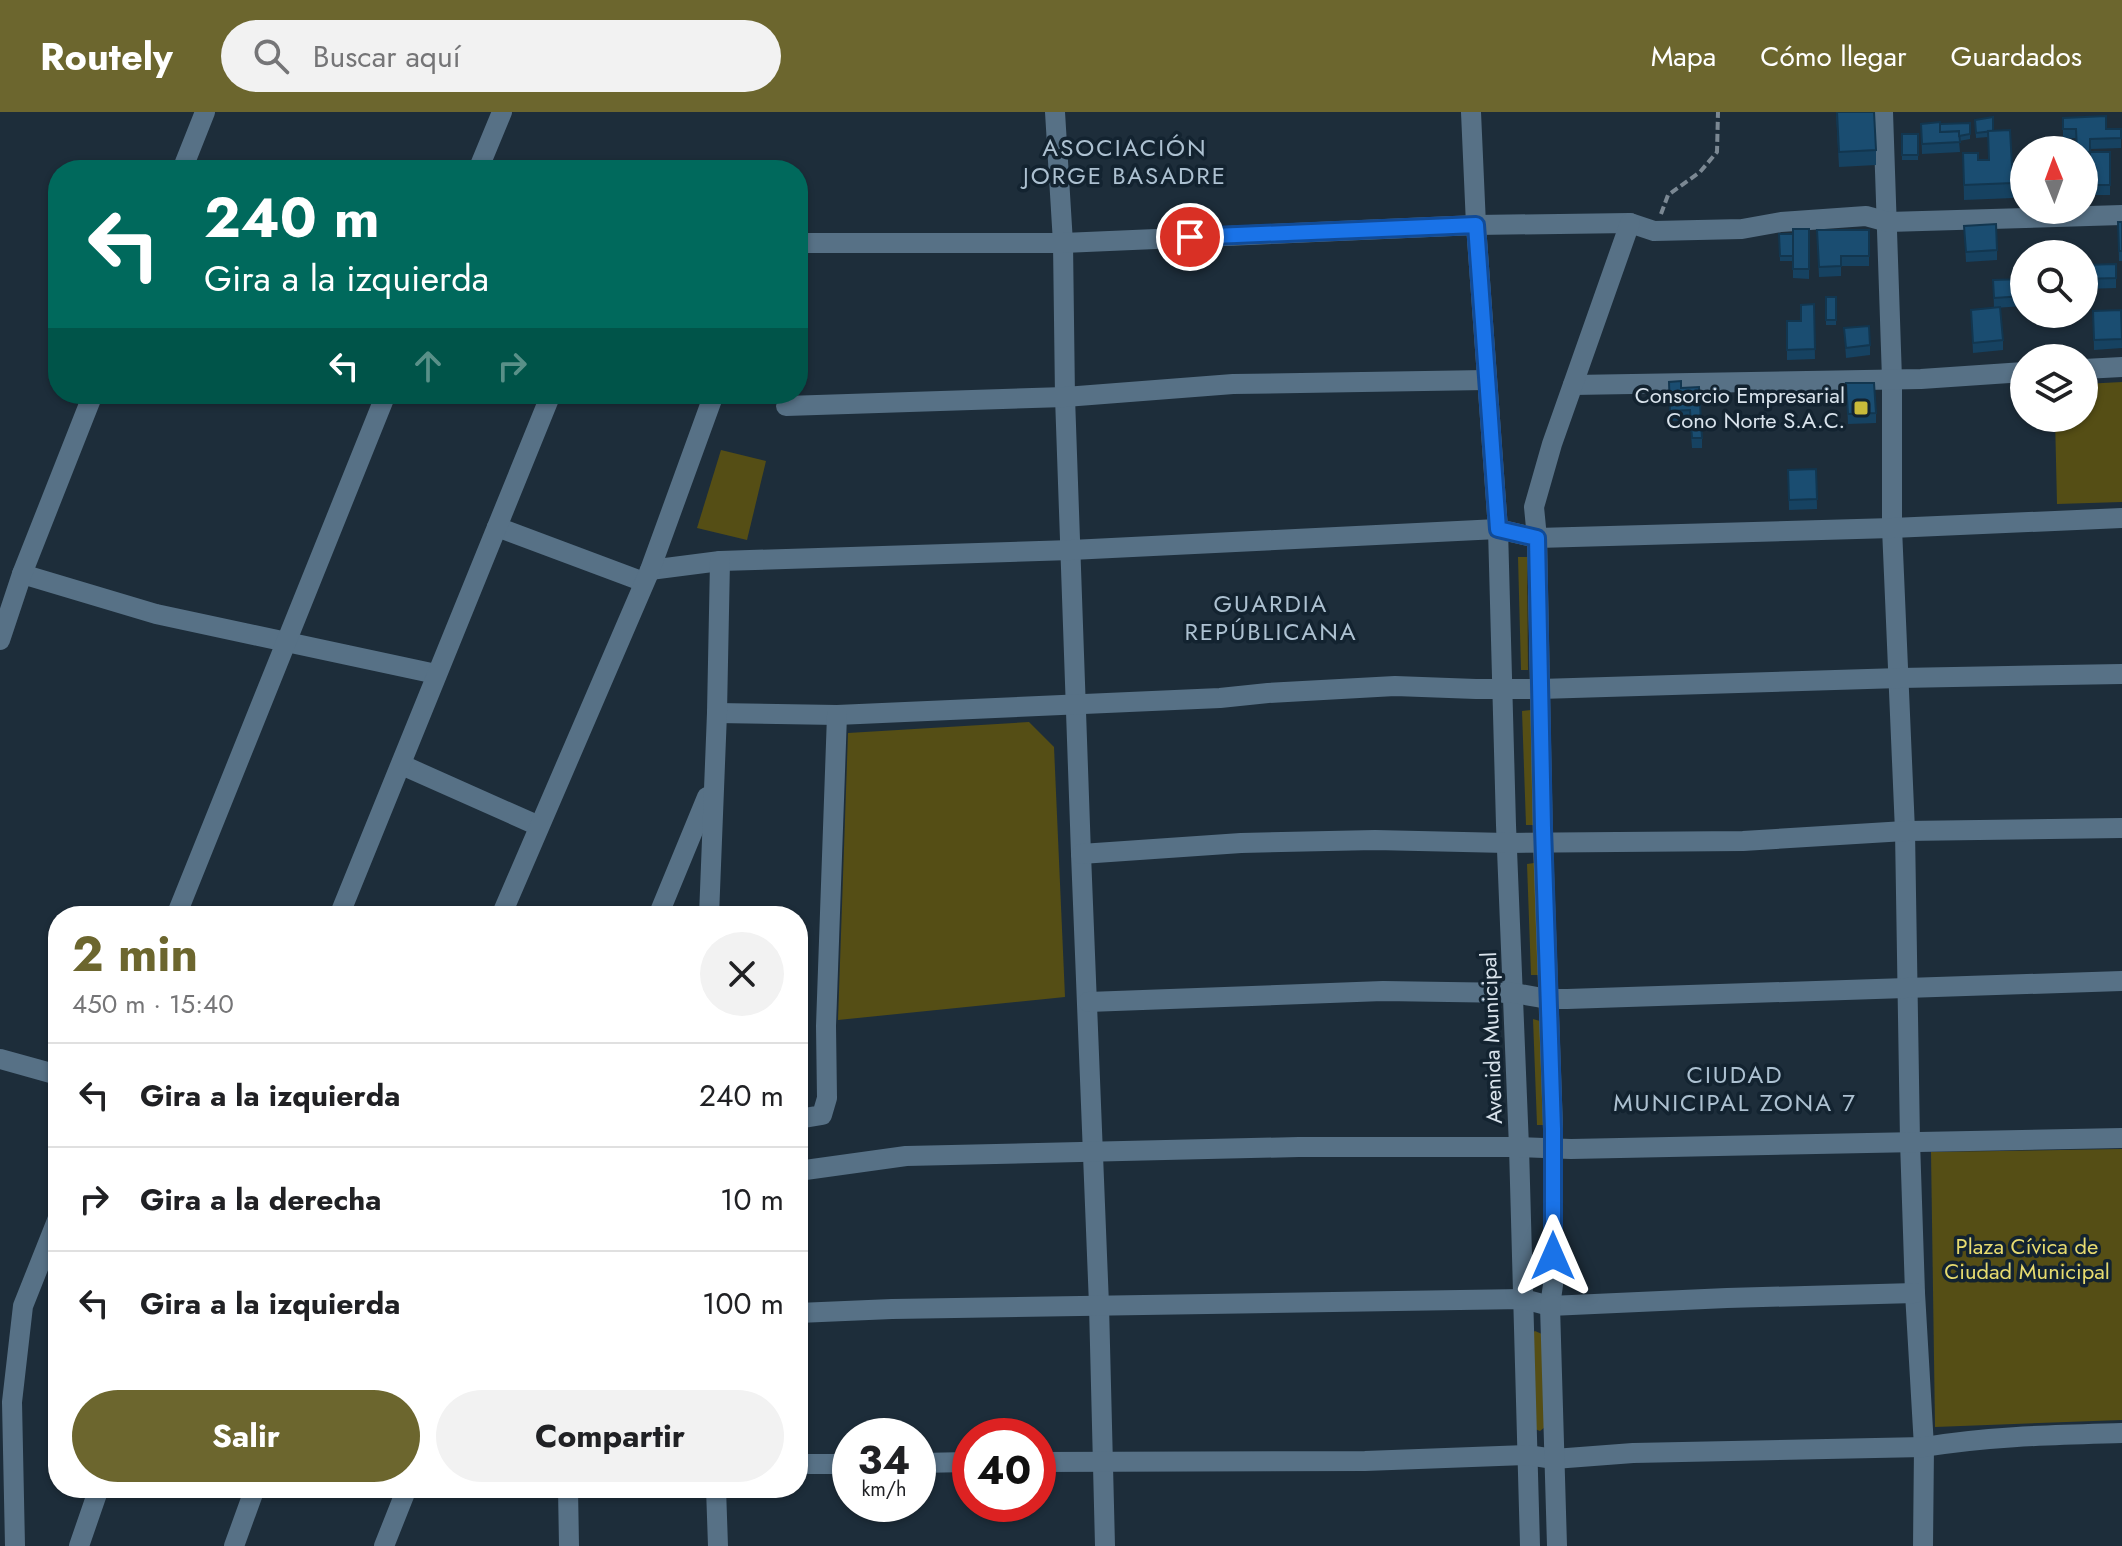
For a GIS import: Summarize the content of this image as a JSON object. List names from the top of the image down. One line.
{"streets":{"street":["Avenida Municipal"]},"districts":["ASOCIACIÓN JORGE BASADRE","GUARDIA REPÚBLICANA","CIUDAD MUNICIPAL ZONA 7"],"parks":["Plaza Cívica de Ciudad Municipal"],"places":{"transit":["Consorcio Empresarial Cono Norte S.A.C."]},"north":"top","page":{"header":"Routely","search":"Buscar aquí","nav":["Mapa","Cómo llegar","Guardados"],"turn":["240 m","Gira a la izquierda"],"heading":["2 min","450 m · 15:40"],"list":[{"name":"Gira a la izquierda","value":"240 m"},{"name":"Gira a la derecha","value":"10 m"},{"name":"Gira a la izquierda","value":"100 m"}],"buttons":["Salir","Compartir"],"speed":"34 km/h","limit":"40"}}
